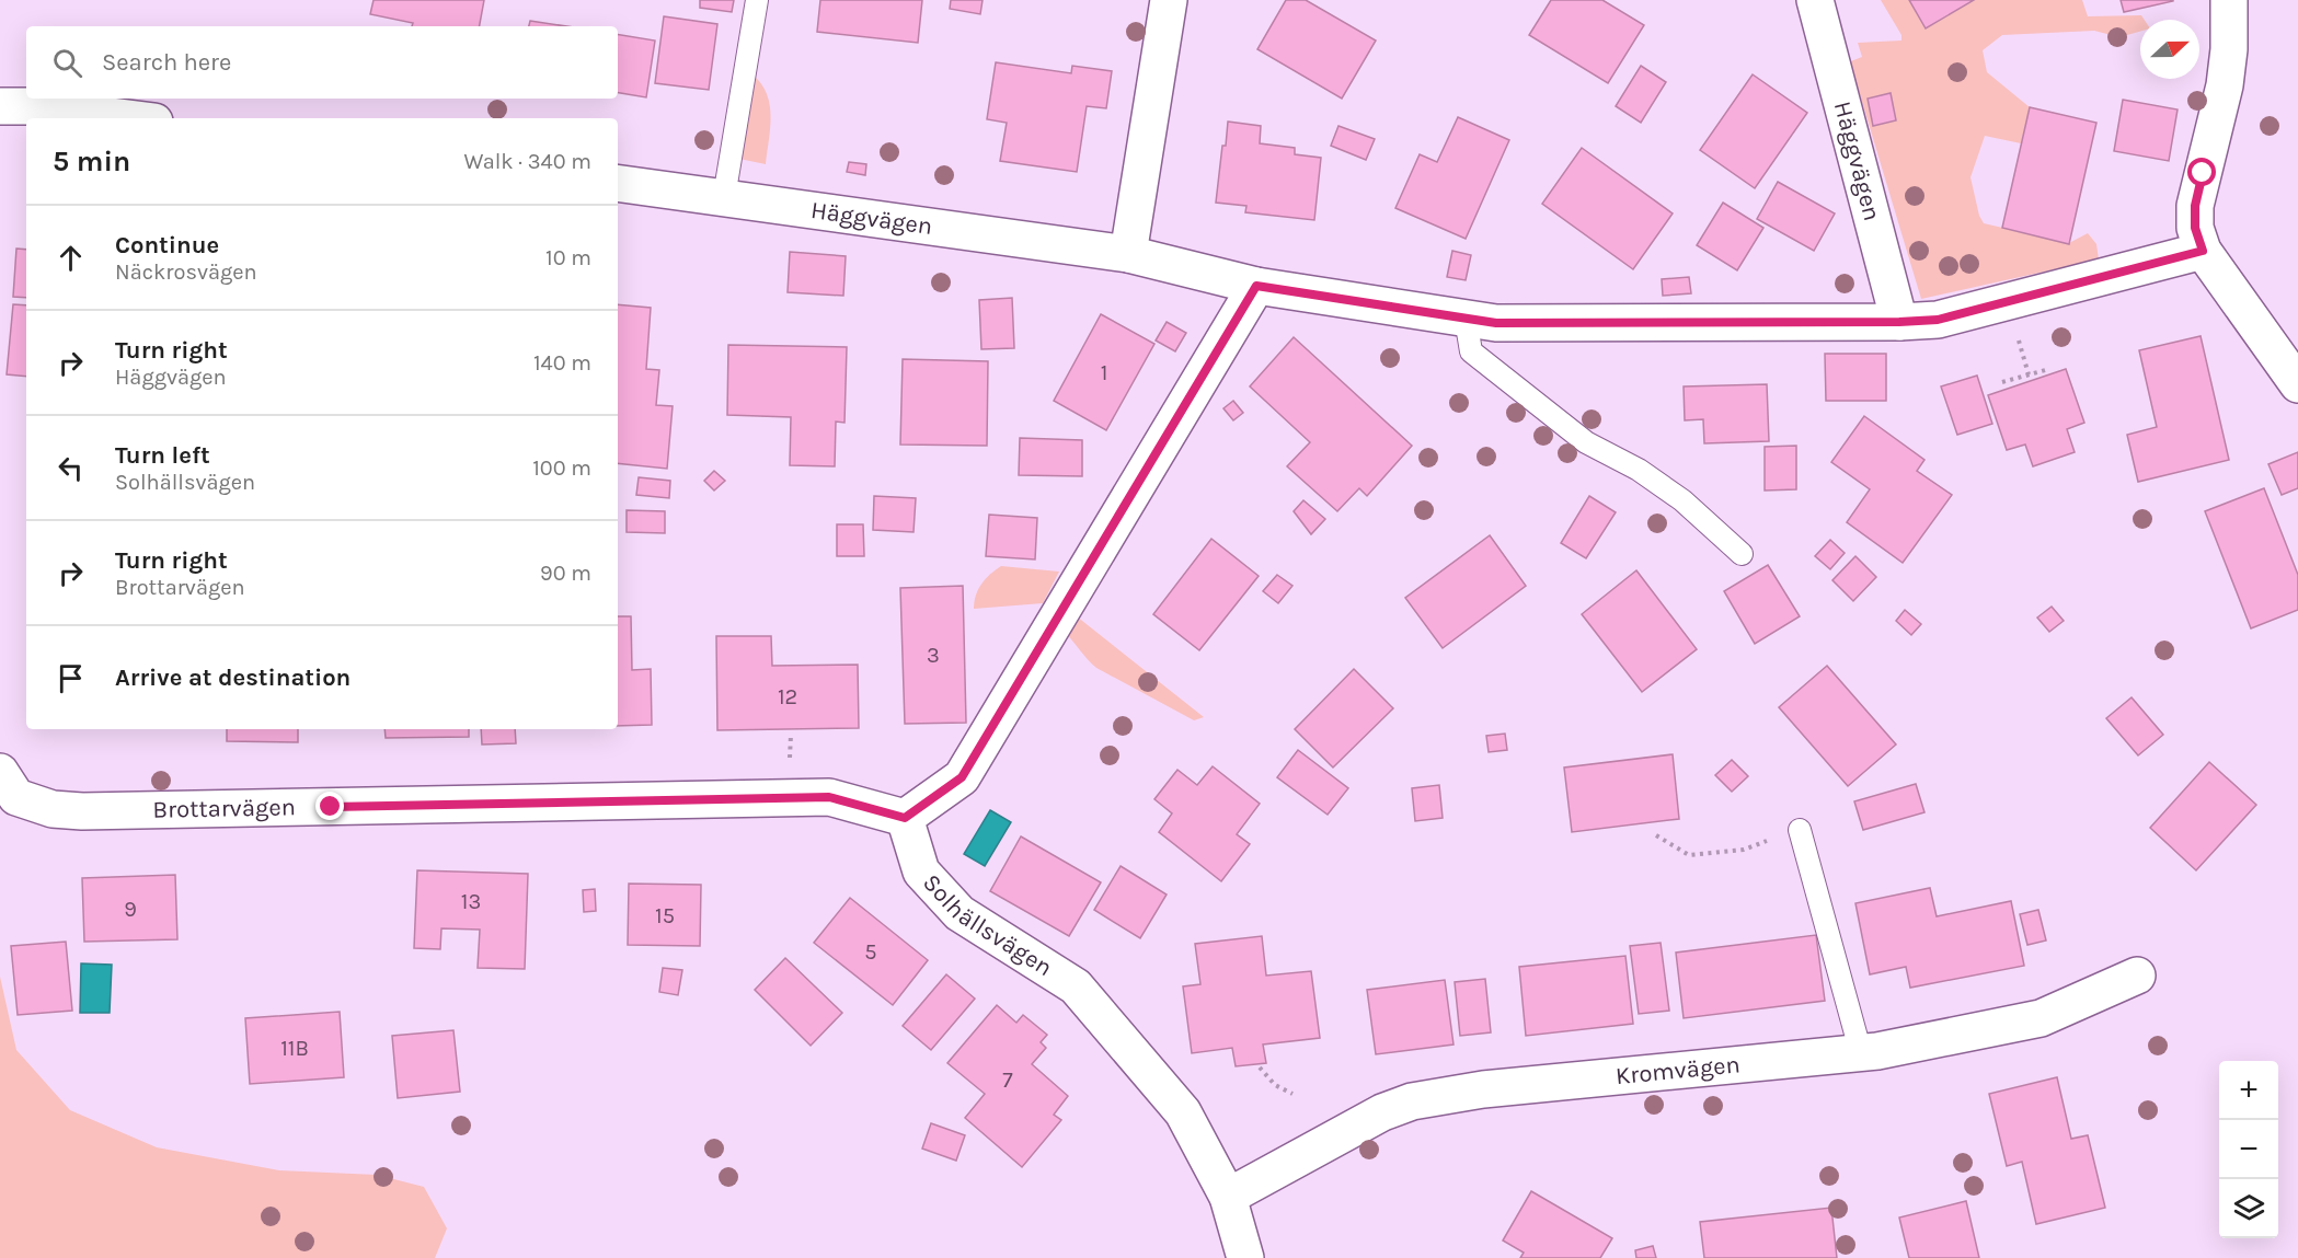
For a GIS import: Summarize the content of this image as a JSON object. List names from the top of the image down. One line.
{"streets":{"street":["Häggvägen","Brottarvägen","Solhällsvägen","Kromvägen"]},"crossings":[["Brottarvägen","Solhällsvägen"],["Solhällsvägen","Kromvägen"]],"house_numbers":["1","3","12","13","9","15","5","11B","7"],"north":"right","page":{"search":"Search here","heading":["5 min","Walk · 340 m"],"list":[["Continue","Näckrosvägen","10 m"],["Turn right","Häggvägen","140 m"],["Turn left","Solhällsvägen","100 m"],["Turn right","Brottarvägen","90 m"],"Arrive at destination"],"map_buttons":["+","−"]}}
